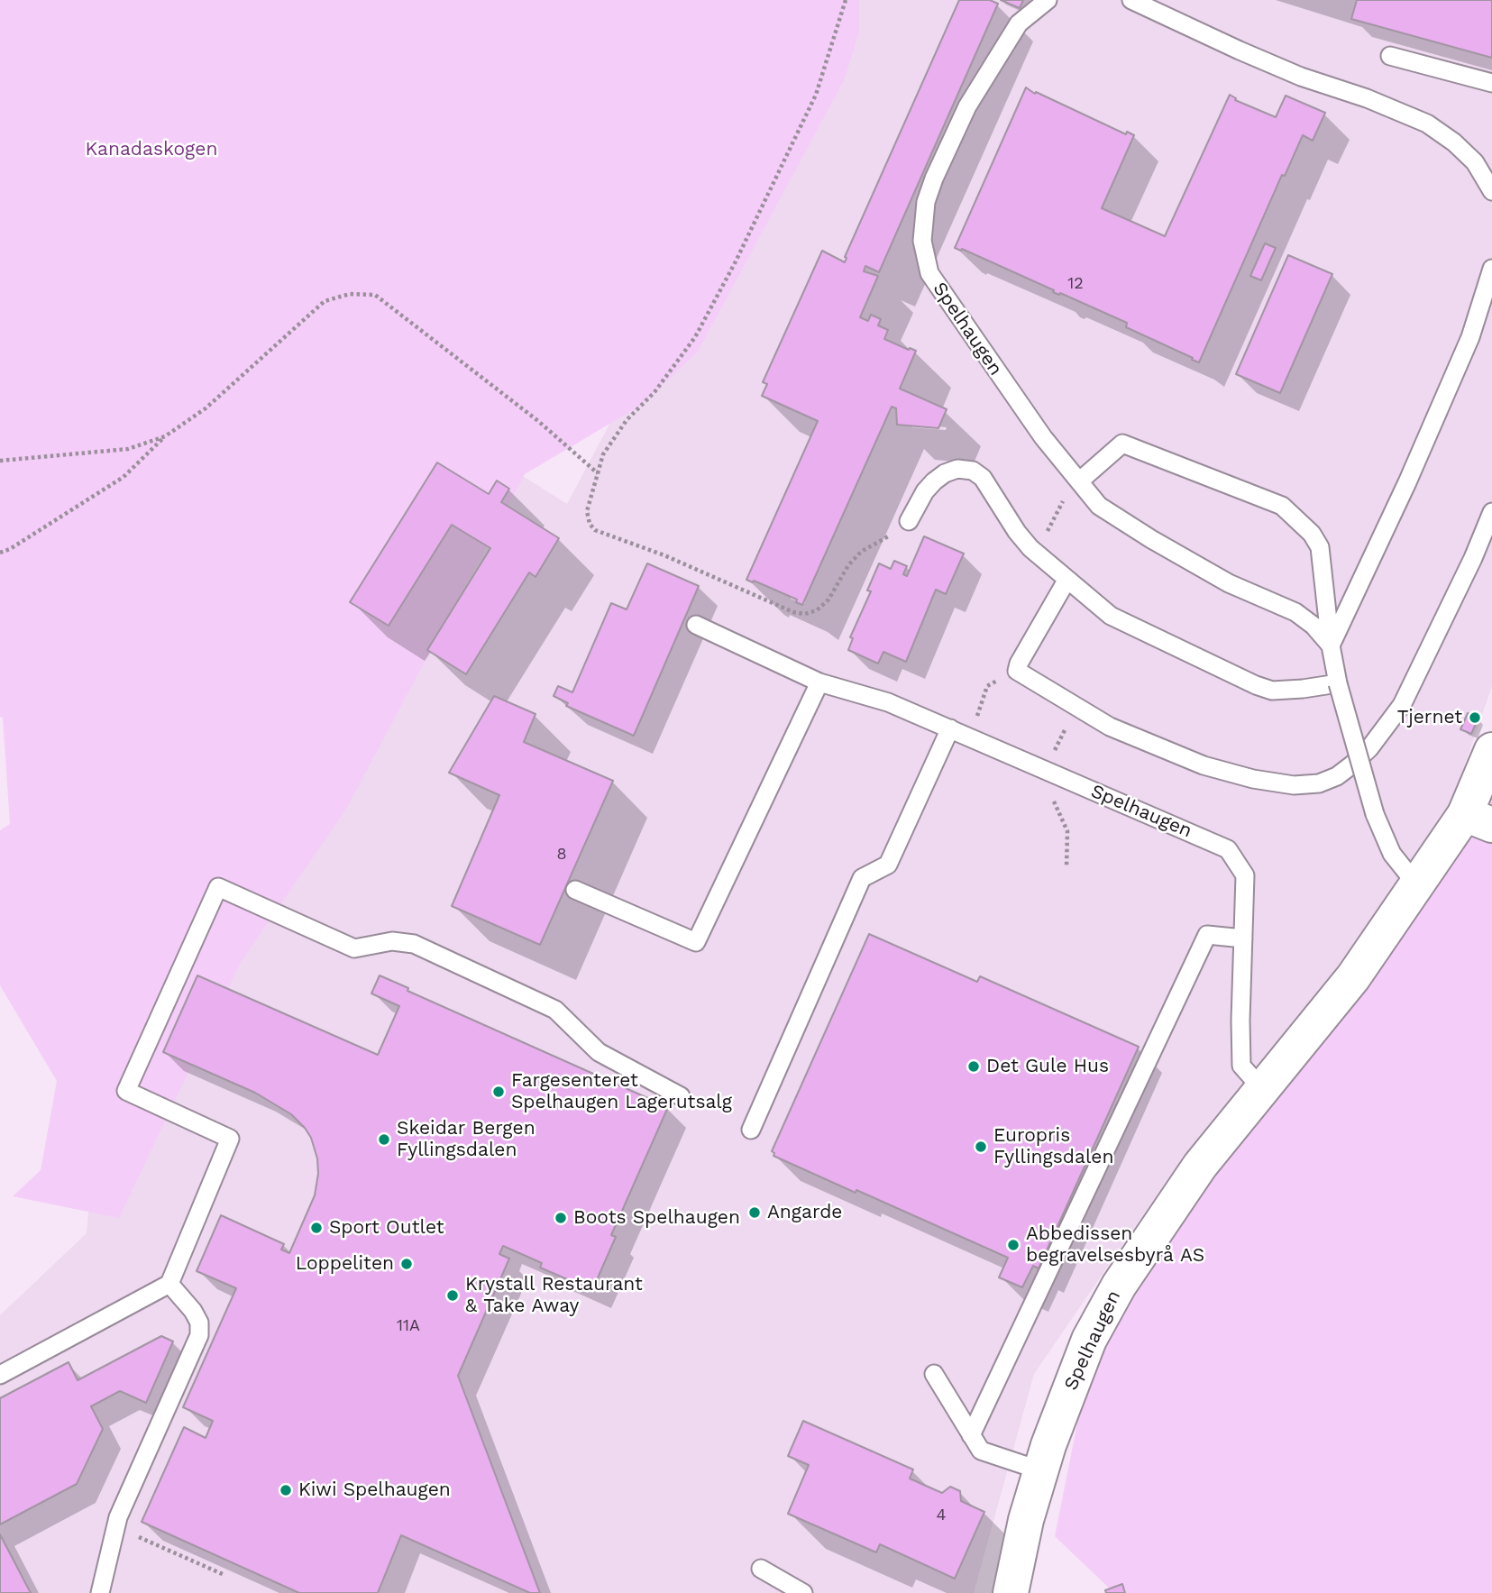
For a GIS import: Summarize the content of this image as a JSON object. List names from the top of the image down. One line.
{"streets":{"main road":["Spelhaugen"]},"parks":["Kanadaskogen"],"places":["Tjernet","Det Gule Hus","Fargesenteret Spelhaugen Lagerutsalg","Skeidar Bergen Fyllingsdalen","Europris Fyllingsdalen","Angarde","Boots Spelhaugen","Sport Outlet","Abbedissen begravelsesbyrå AS","Loppeliten","Krystall Restaurant & Take Away","Kiwi Spelhaugen"],"house_numbers":["12","8","11A","4"]}
